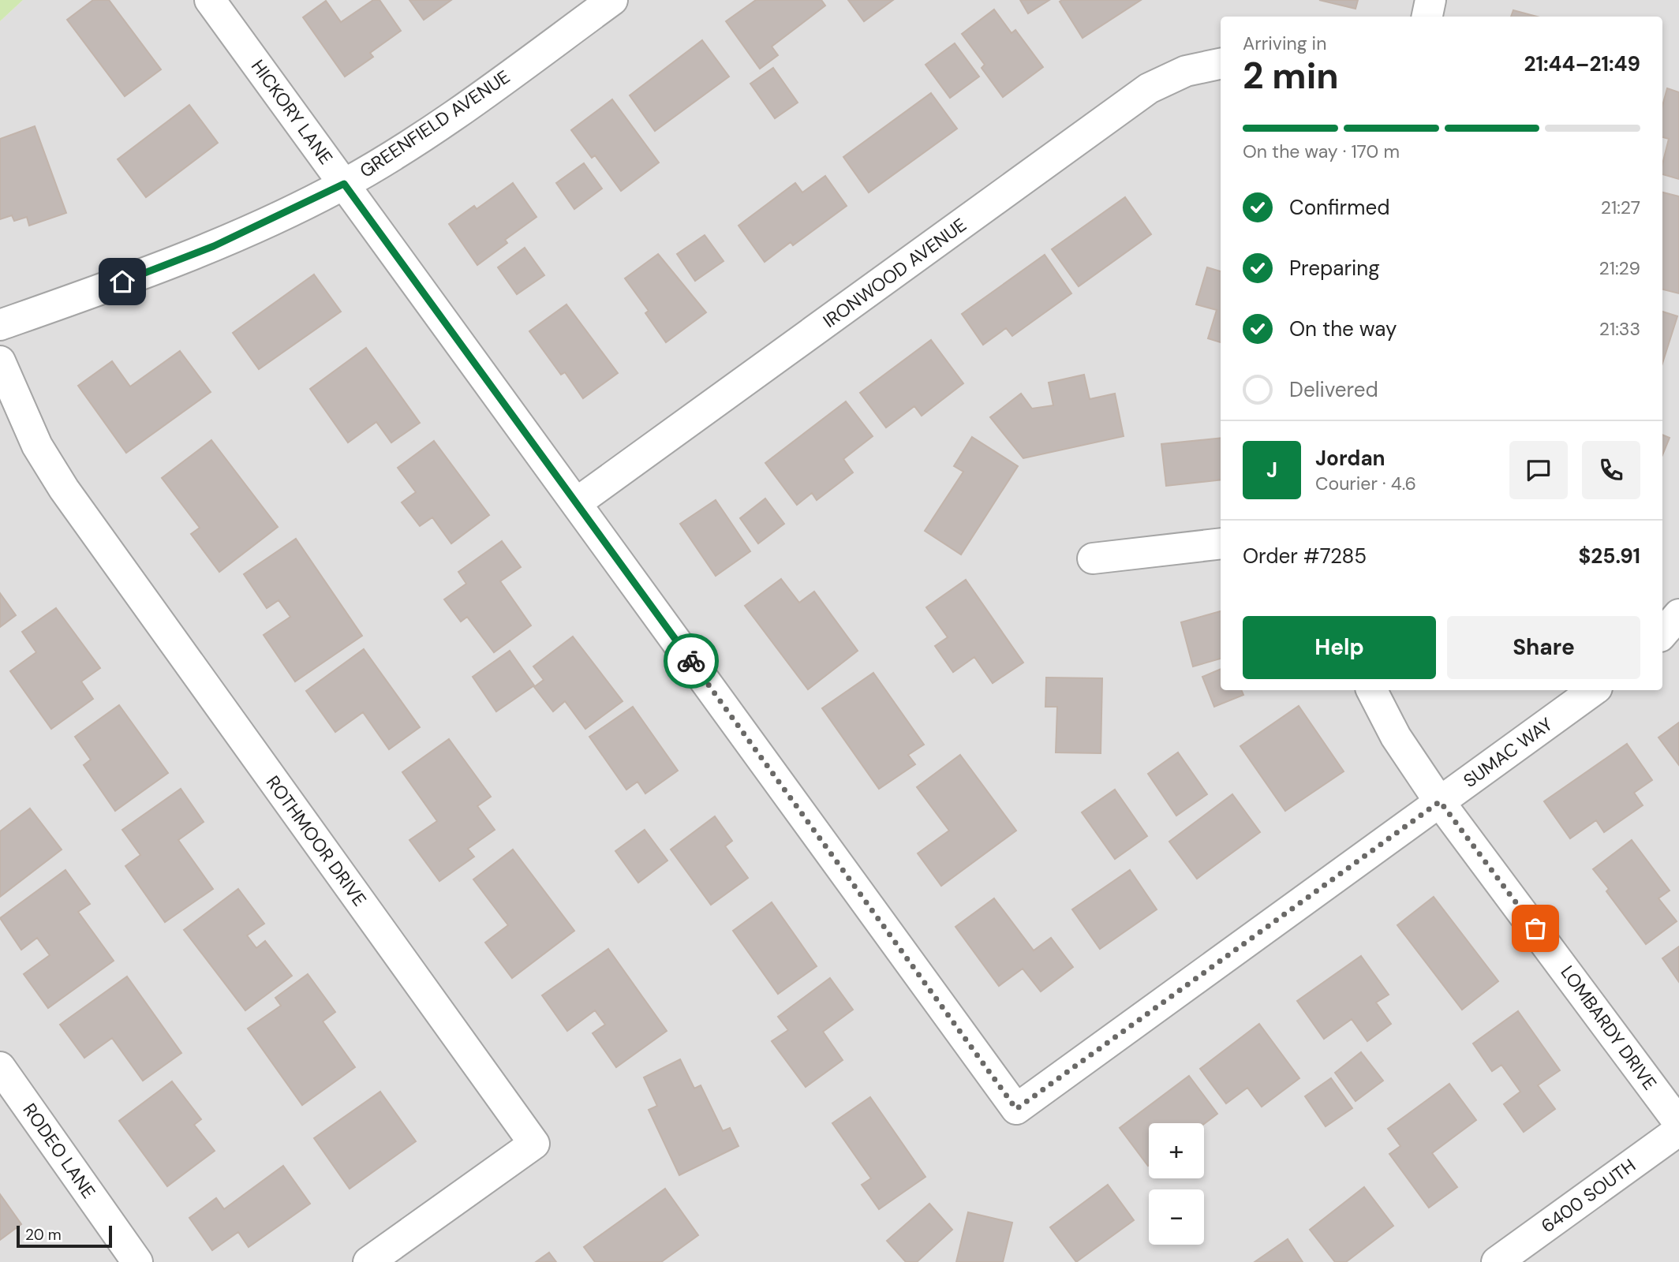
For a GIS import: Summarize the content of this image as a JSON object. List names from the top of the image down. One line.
{"streets":{"street":["HICKORY LANE","GREENFIELD AVENUE","IRONWOOD AVENUE","SUMAC WAY","ROTHMOOR DRIVE","LOMBARDY DRIVE","RODEO LANE","6400 SOUTH"]},"crossings":[["HICKORY LANE","GREENFIELD AVENUE"],["HICKORY LANE","IRONWOOD AVENUE"],["HICKORY LANE","SUMAC WAY"],["SUMAC WAY","LOMBARDY DRIVE"]],"scale_bar":"20 m","page":{"heading":["2 min","Arriving in","21:44–21:49"],"panel":["Jordan","Courier · 4.6","Order #7285","$25.91"],"bar":"On the way · 170 m","list":[["Confirmed","21:27"],["Preparing","21:29"],["On the way","21:33"],"Delivered"],"round":"J","buttons":["Help","Share"],"map_buttons":["+","−"],"scale":"20 m"}}
